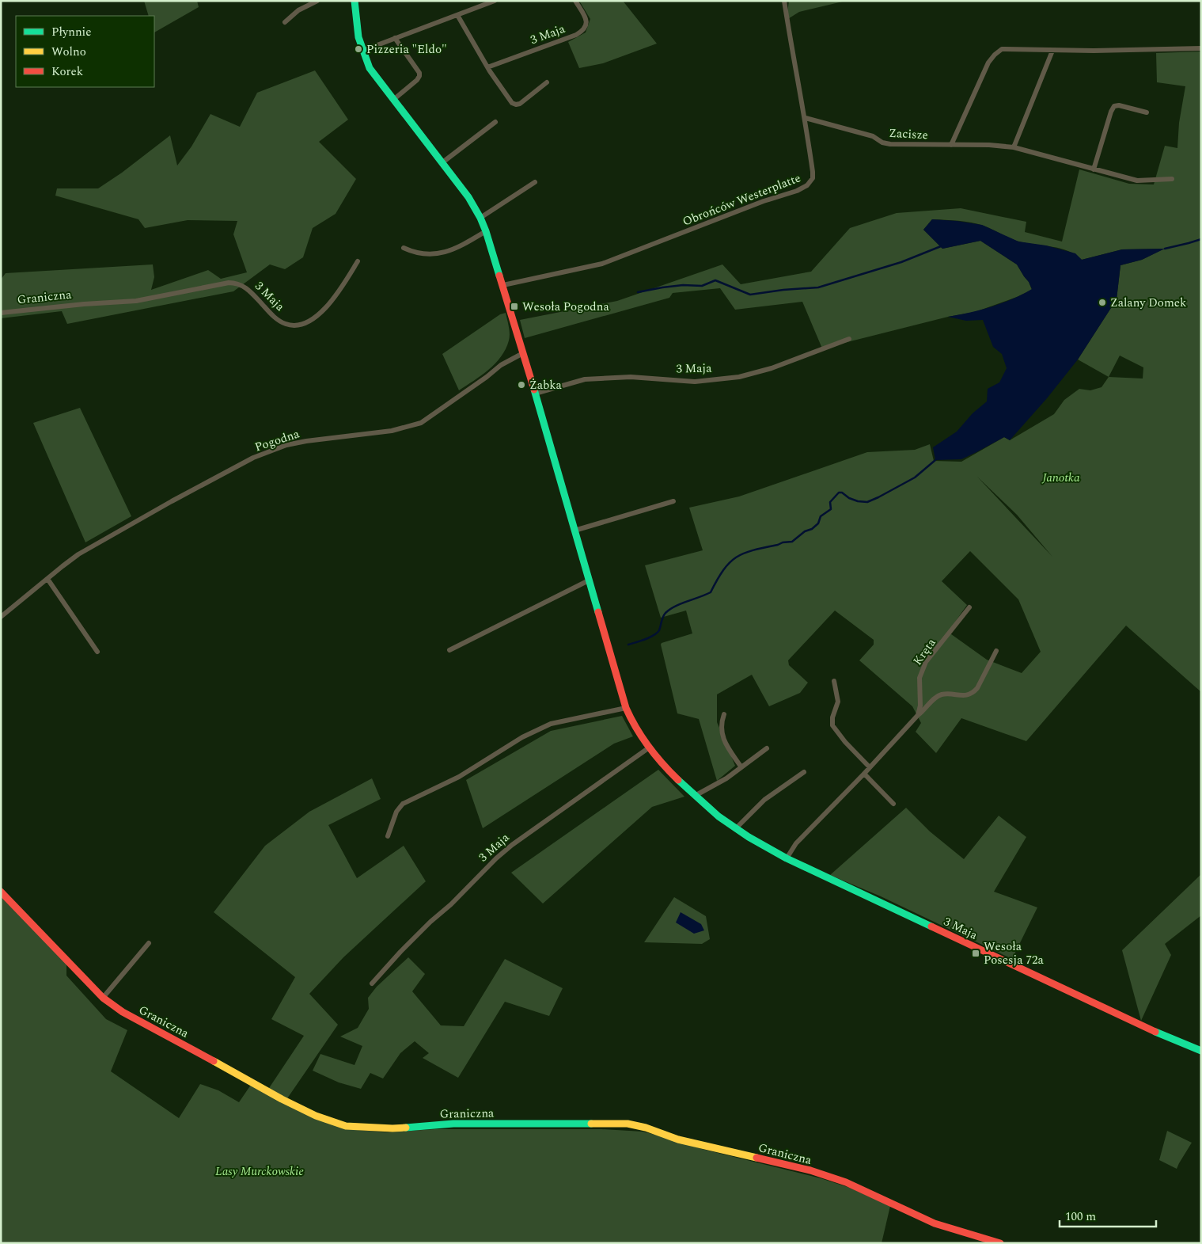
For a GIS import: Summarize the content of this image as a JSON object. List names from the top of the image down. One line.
{"streets":{"street":["3 Maja","Zacisze","Obrońców Westerplatte","Graniczna","Pogodna","Kręta"]},"crossings":[["3 Maja","Obrońców Westerplatte"],["3 Maja","Graniczna"],["3 Maja","Pogodna"],["Zacisze","Obrońców Westerplatte"]],"parks":["Janotka","Lasy Murckowskie"],"places":{"other":["Pizzeria \"Eldo\"","Zalany Domek","Żabka"],"transit":["Wesoła Pogodna","Wesoła Posesja 72a"]},"legend":["Płynnie","Wolno","Korek"],"scale_bar":"100 m"}
